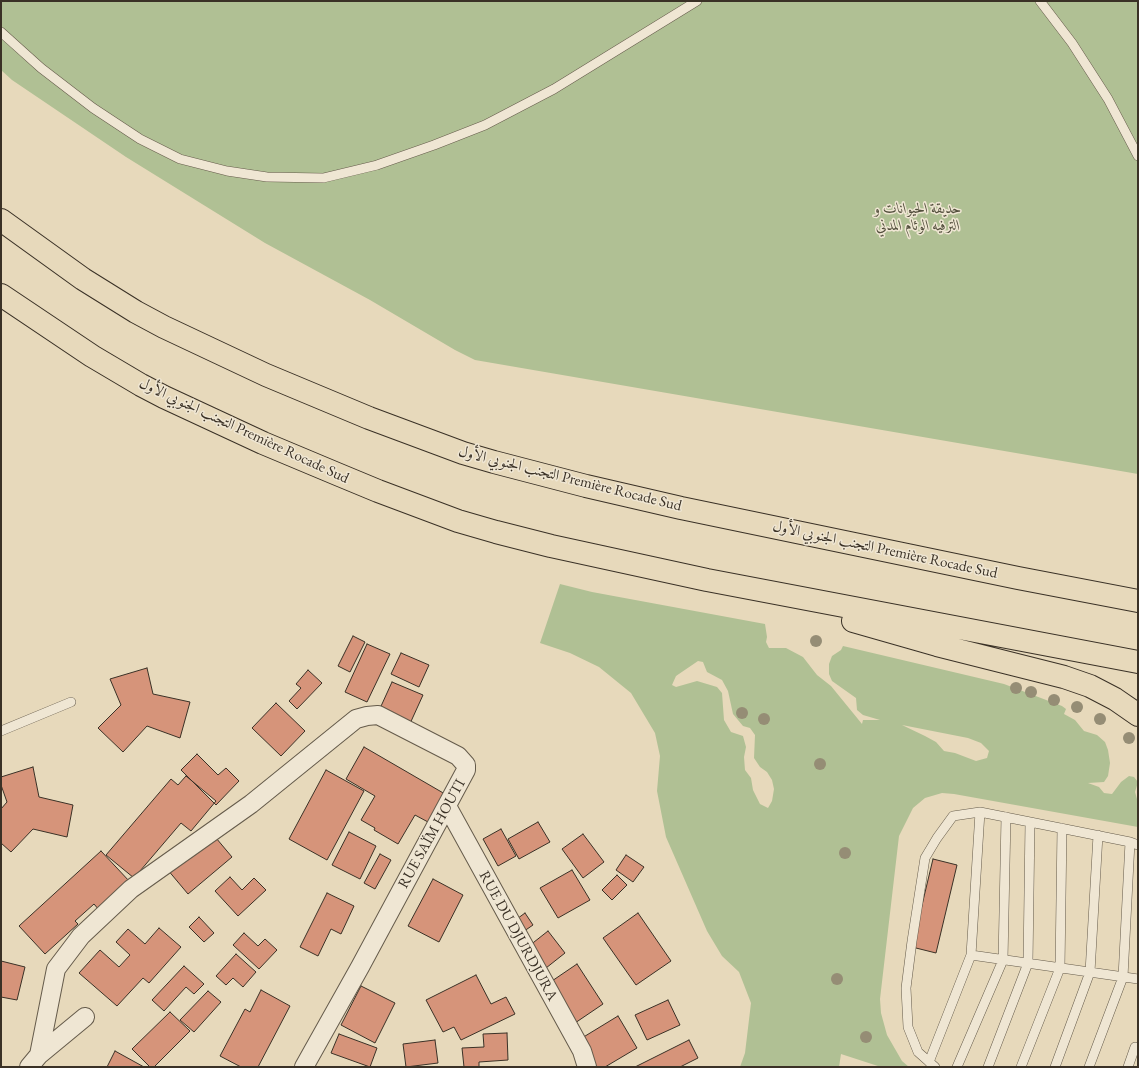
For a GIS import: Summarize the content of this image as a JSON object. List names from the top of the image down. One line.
{"streets":{"highway":["التجنب الجنوبي الأول Première Rocade Sud"],"street":["RUE SAÏM HOUTI","RUE DU DJURDJURA"]},"crossings":[["RUE SAÏM HOUTI","RUE DU DJURDJURA"]],"parks":["حديقة الحيوانات و الترفيه الوئام المدني"]}
